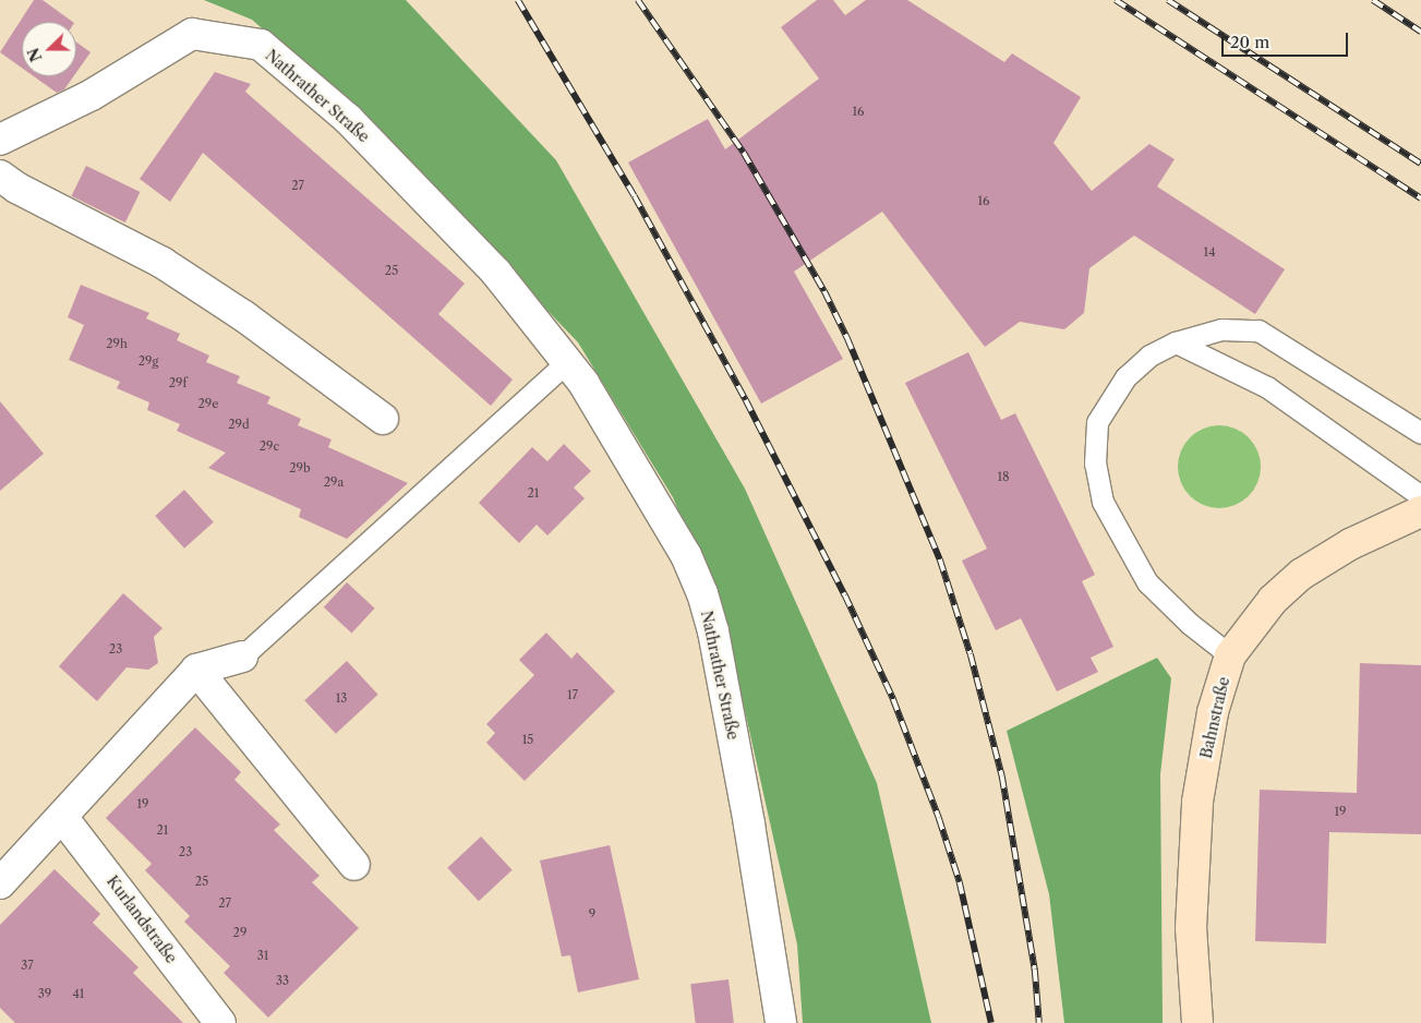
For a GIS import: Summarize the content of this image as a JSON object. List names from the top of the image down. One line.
{"streets":{"main road":["Bahnstraße"],"street":["Nathrather Straße","Kurlandstraße"]},"house_numbers":["16","27","16","14","25","29h","29g","29f","29e","29d","29c","29b","18","29a","21","23","17","13","15","19","19","21","23","25","27","9","29","31","37","33","39","41"],"scale_bar":"20 m","north":"left"}
